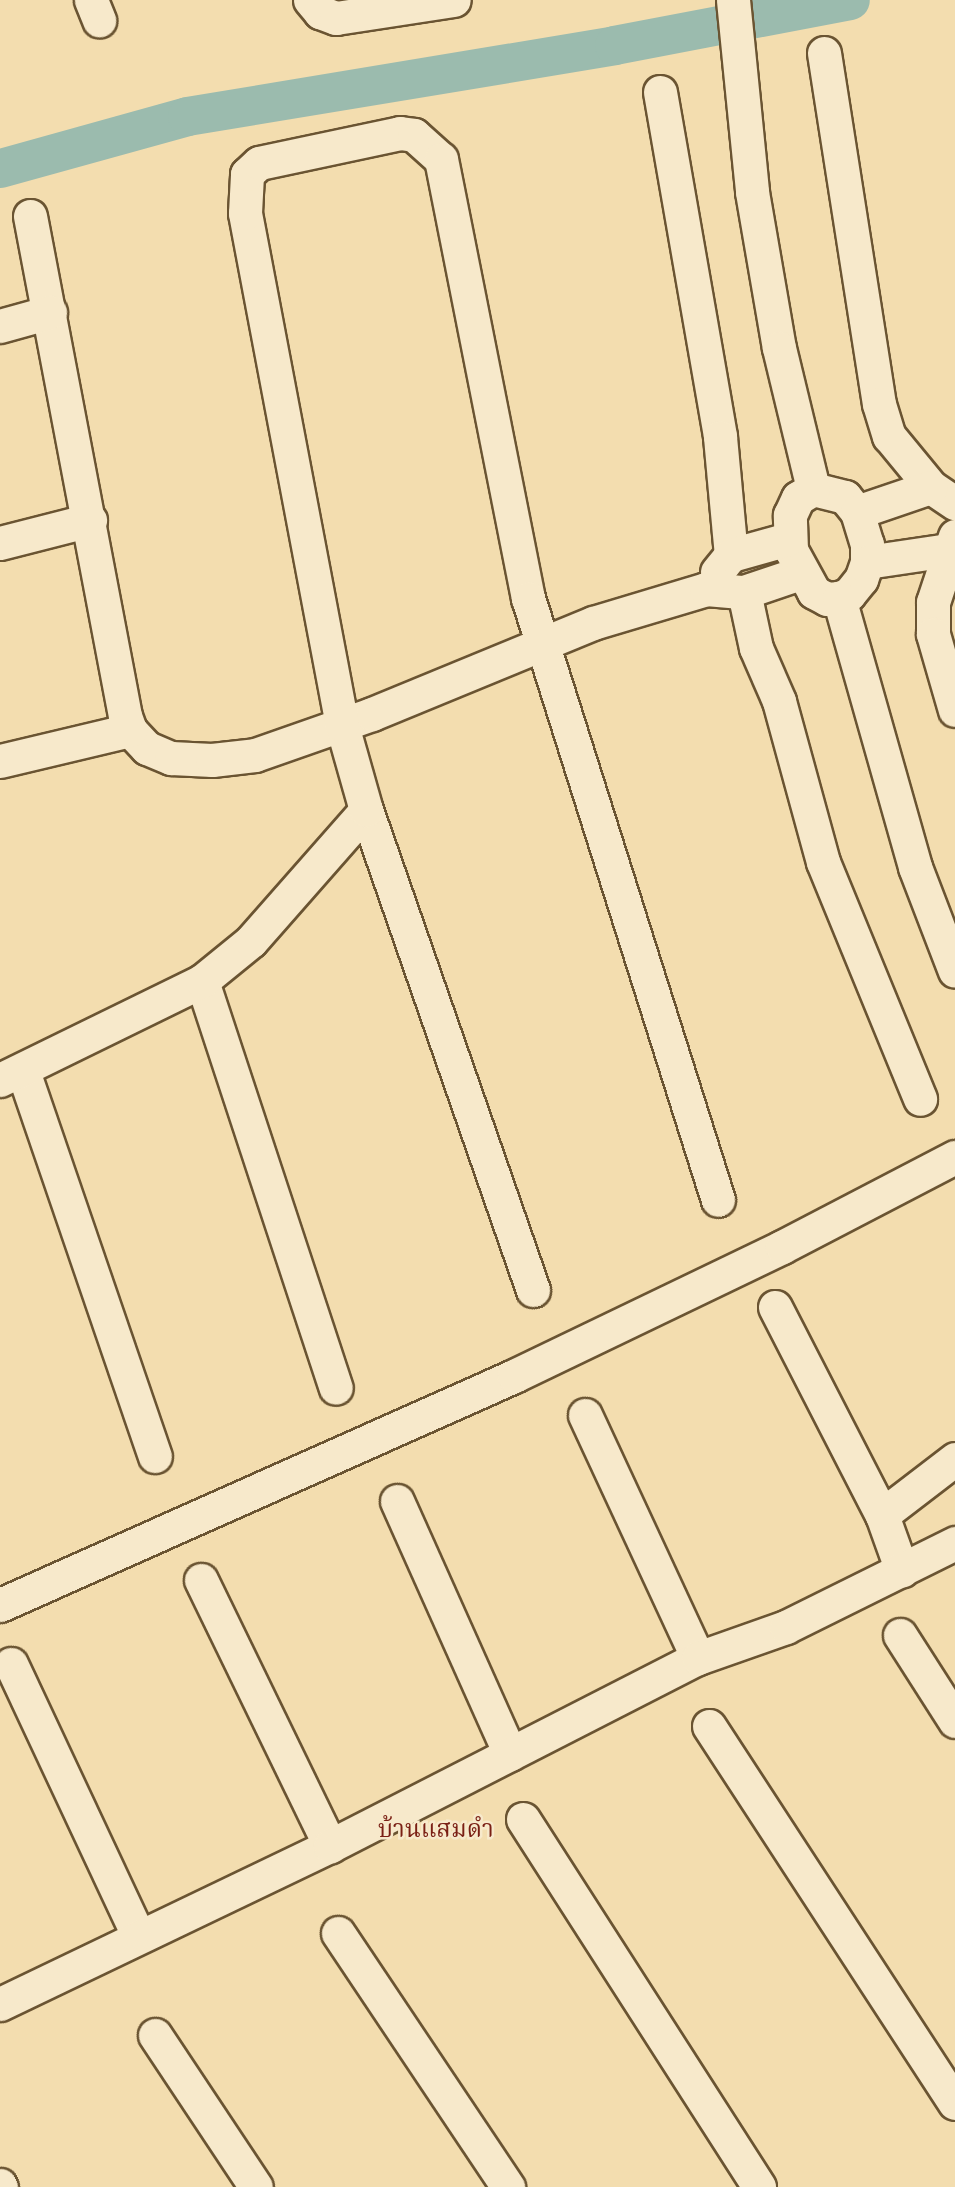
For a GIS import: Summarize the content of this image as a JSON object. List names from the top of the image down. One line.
{"districts":["บ้านแสมดำ"]}
